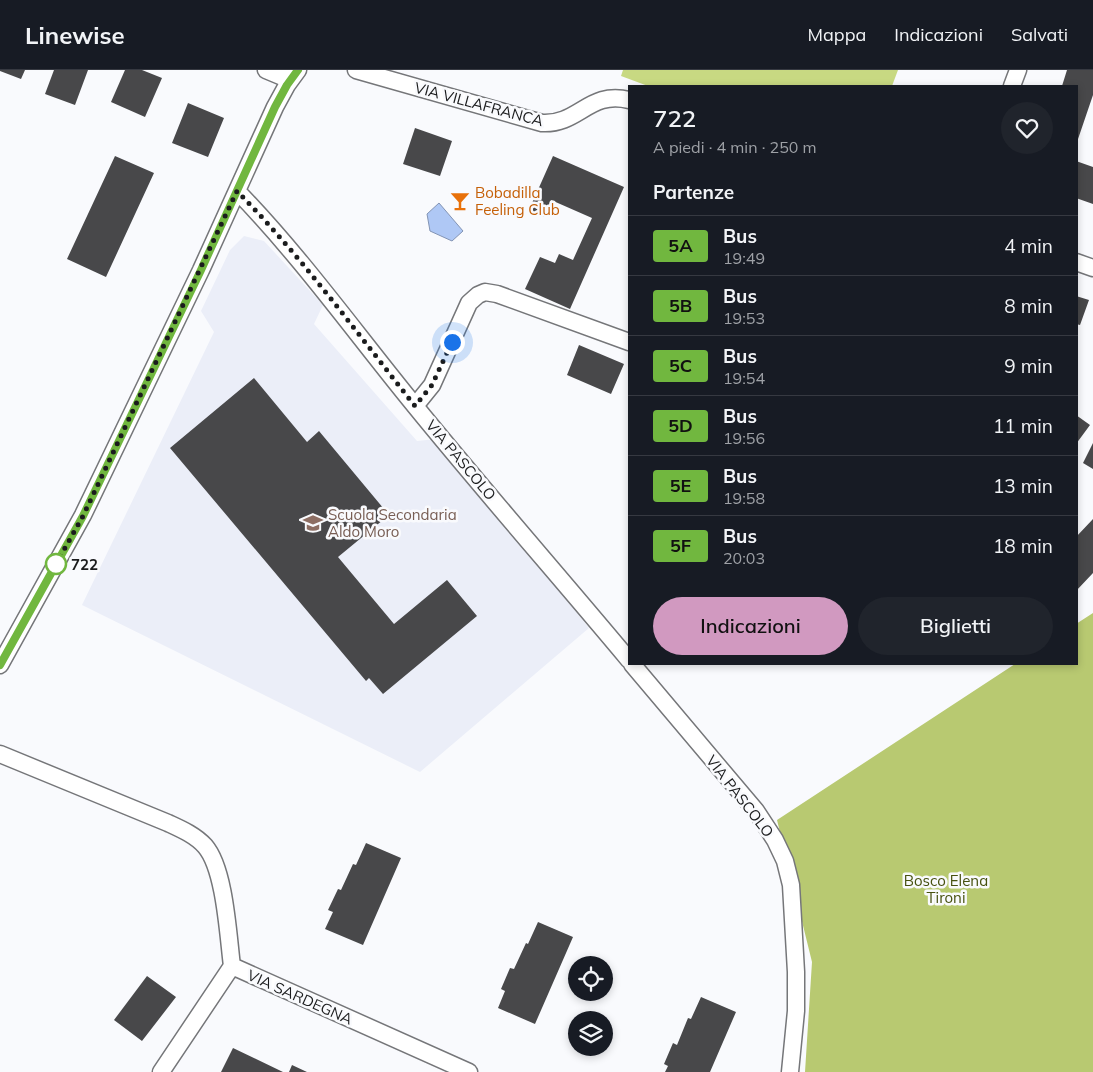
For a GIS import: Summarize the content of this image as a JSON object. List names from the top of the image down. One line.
{"streets":{"street":["VIA VILLAFRANCA","VIA PASCOLO","VIA SARDEGNA"]},"parks":["Bosco Elena Tironi"],"places":{"bar":["Bobadilla Feeling Club"],"school or university":["Scuola Secondaria Aldo Moro"],"other":["722"]},"lines":["bus line 5A"],"page":{"header":"Linewise","nav":["Mappa","Indicazioni","Salvati"],"heading":[["722","A piedi · 4 min · 250 m"],"Partenze"],"list":[{"mark":"5A","name":"Bus","note":"19:49","value":"4 min"},{"mark":"5B","name":"Bus","note":"19:53","value":"8 min"},{"mark":"5C","name":"Bus","note":"19:54","value":"9 min"},{"mark":"5D","name":"Bus","note":"19:56","value":"11 min"},{"mark":"5E","name":"Bus","note":"19:58","value":"13 min"},{"mark":"5F","name":"Bus","note":"20:03","value":"18 min"}],"buttons":["Indicazioni","Biglietti"]}}
